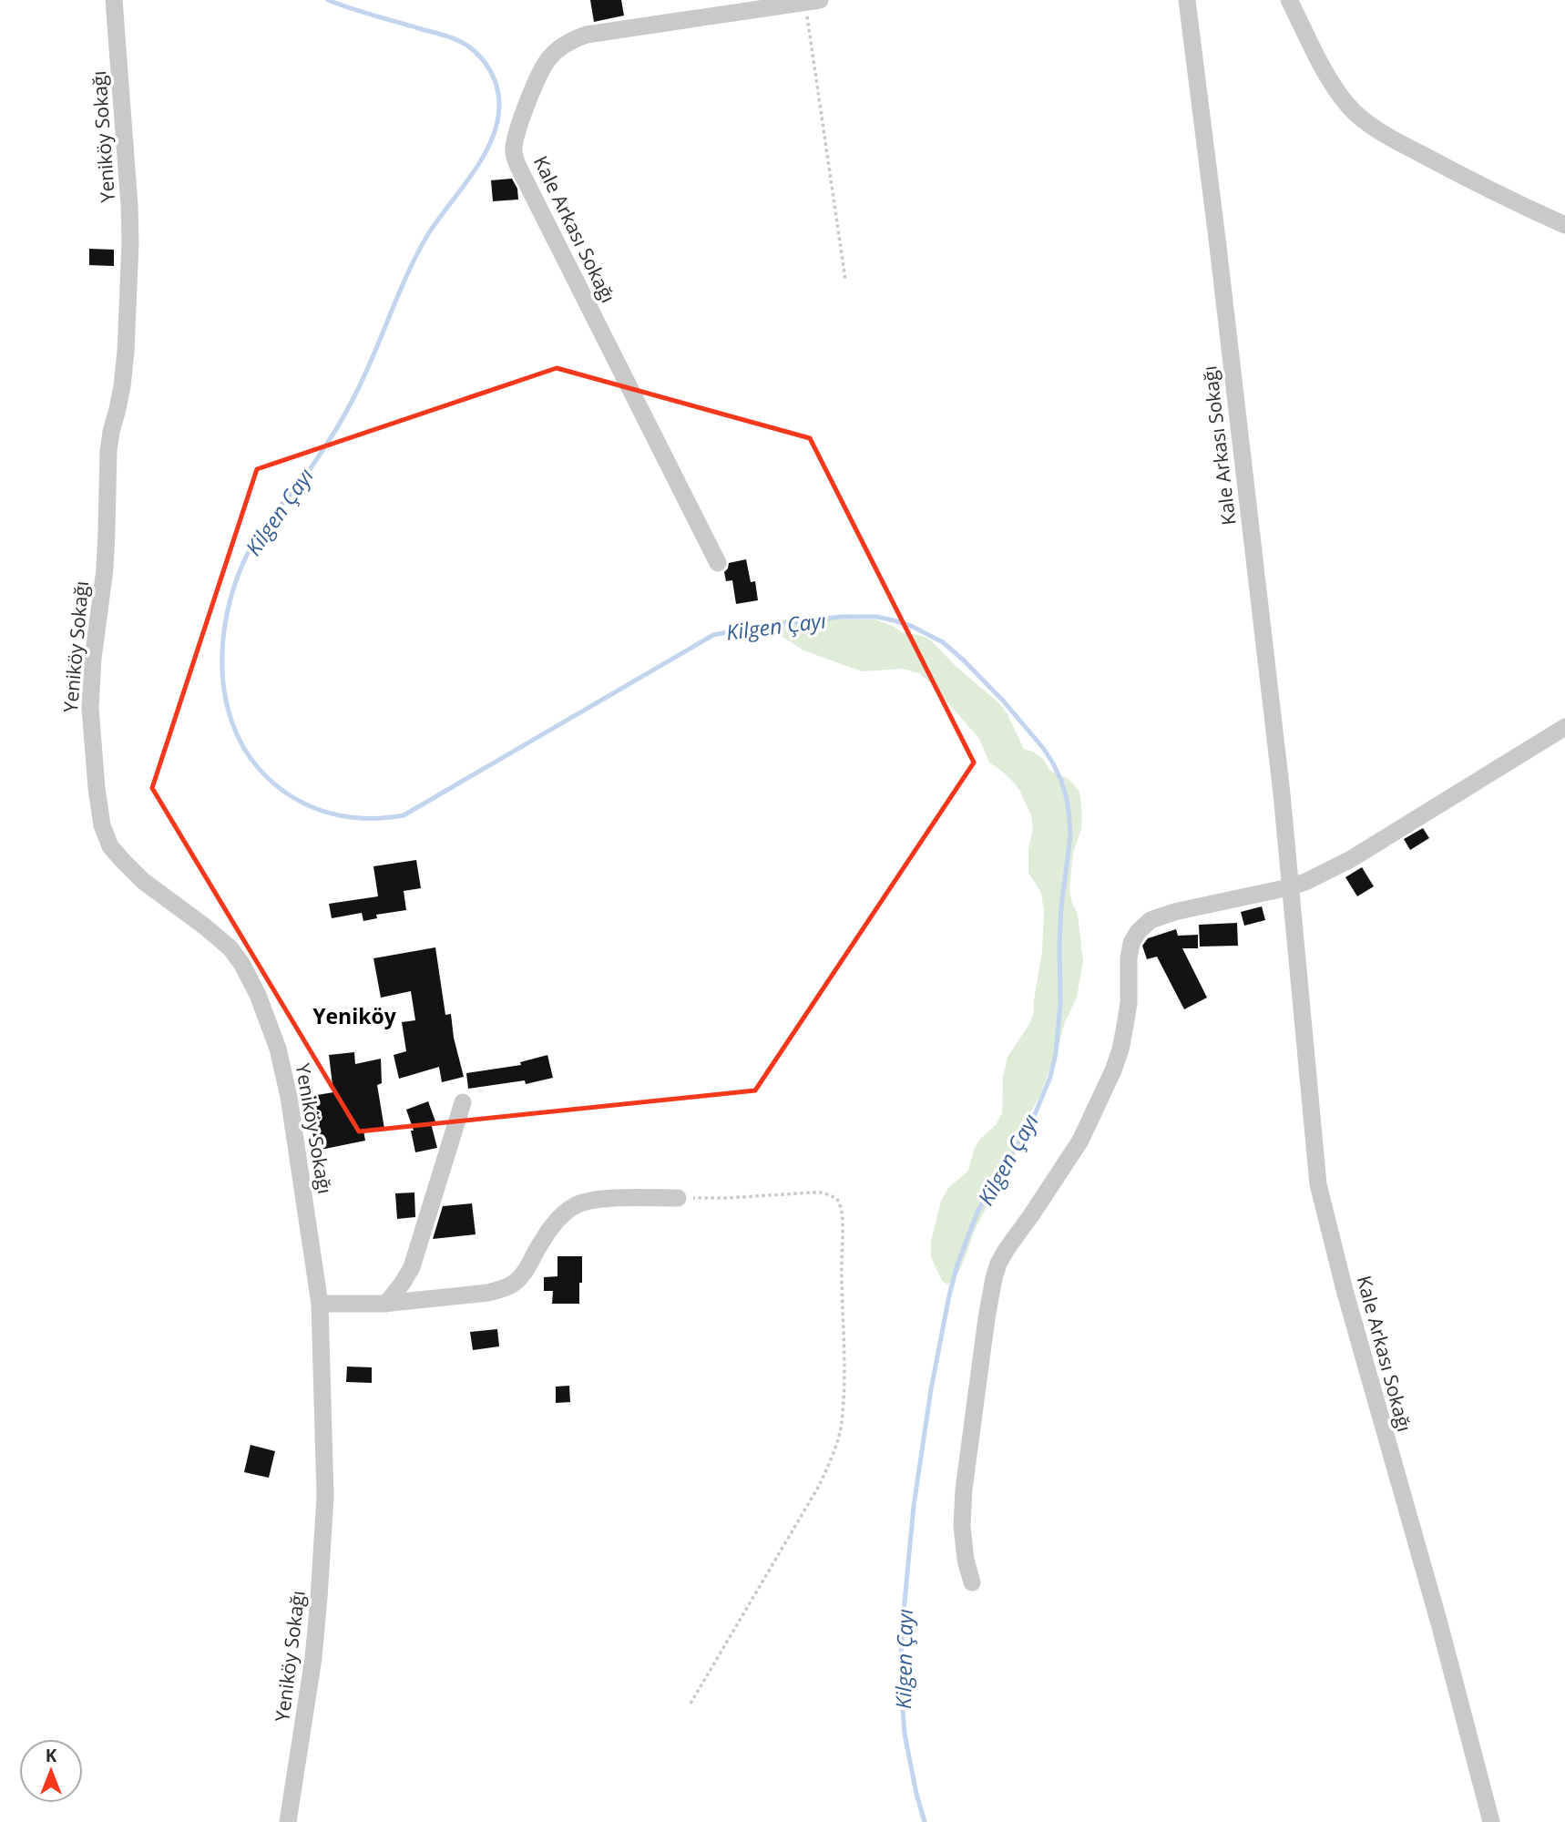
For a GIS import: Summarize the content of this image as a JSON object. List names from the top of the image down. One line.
{"streets":{"street":["Yeniköy Sokağı","Kale Arkası Sokağı"]},"districts":["Yeniköy"],"water":["Kilgen Çayı"],"north":"top"}
